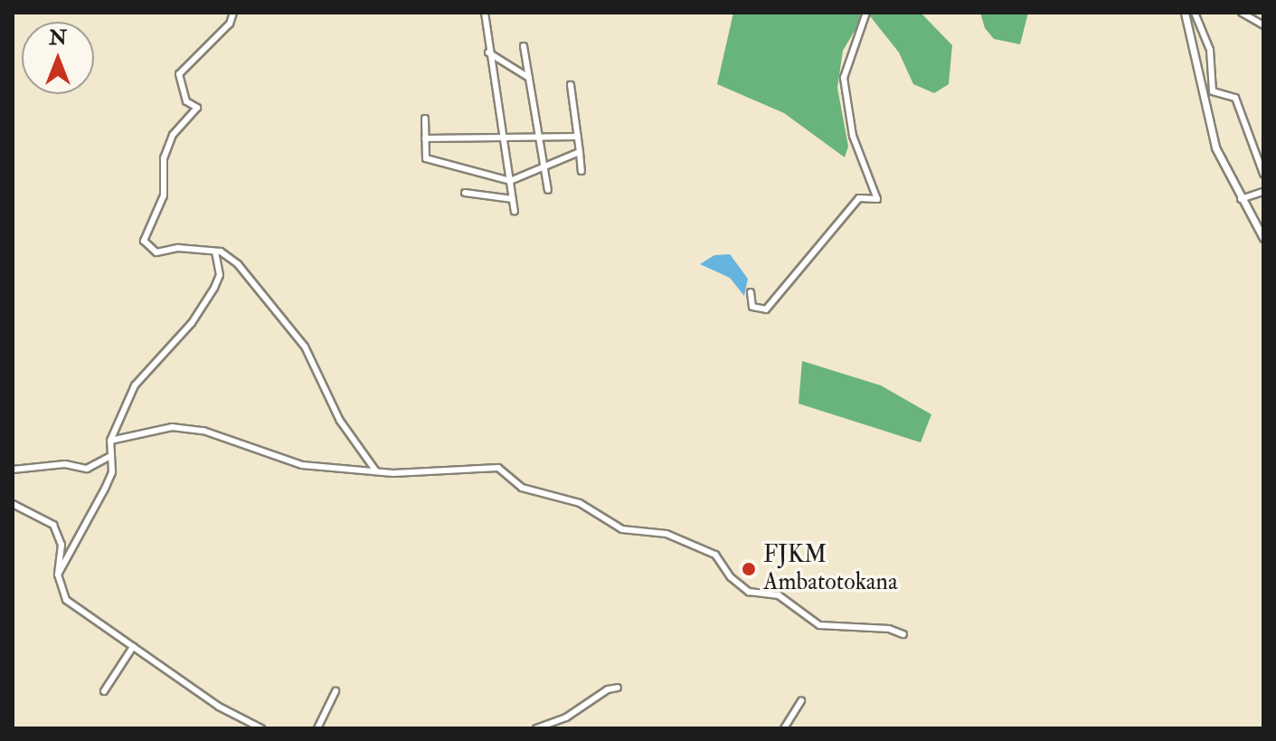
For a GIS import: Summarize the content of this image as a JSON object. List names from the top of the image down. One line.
{"places":["FJKM Ambatotokana"],"north":"top"}
